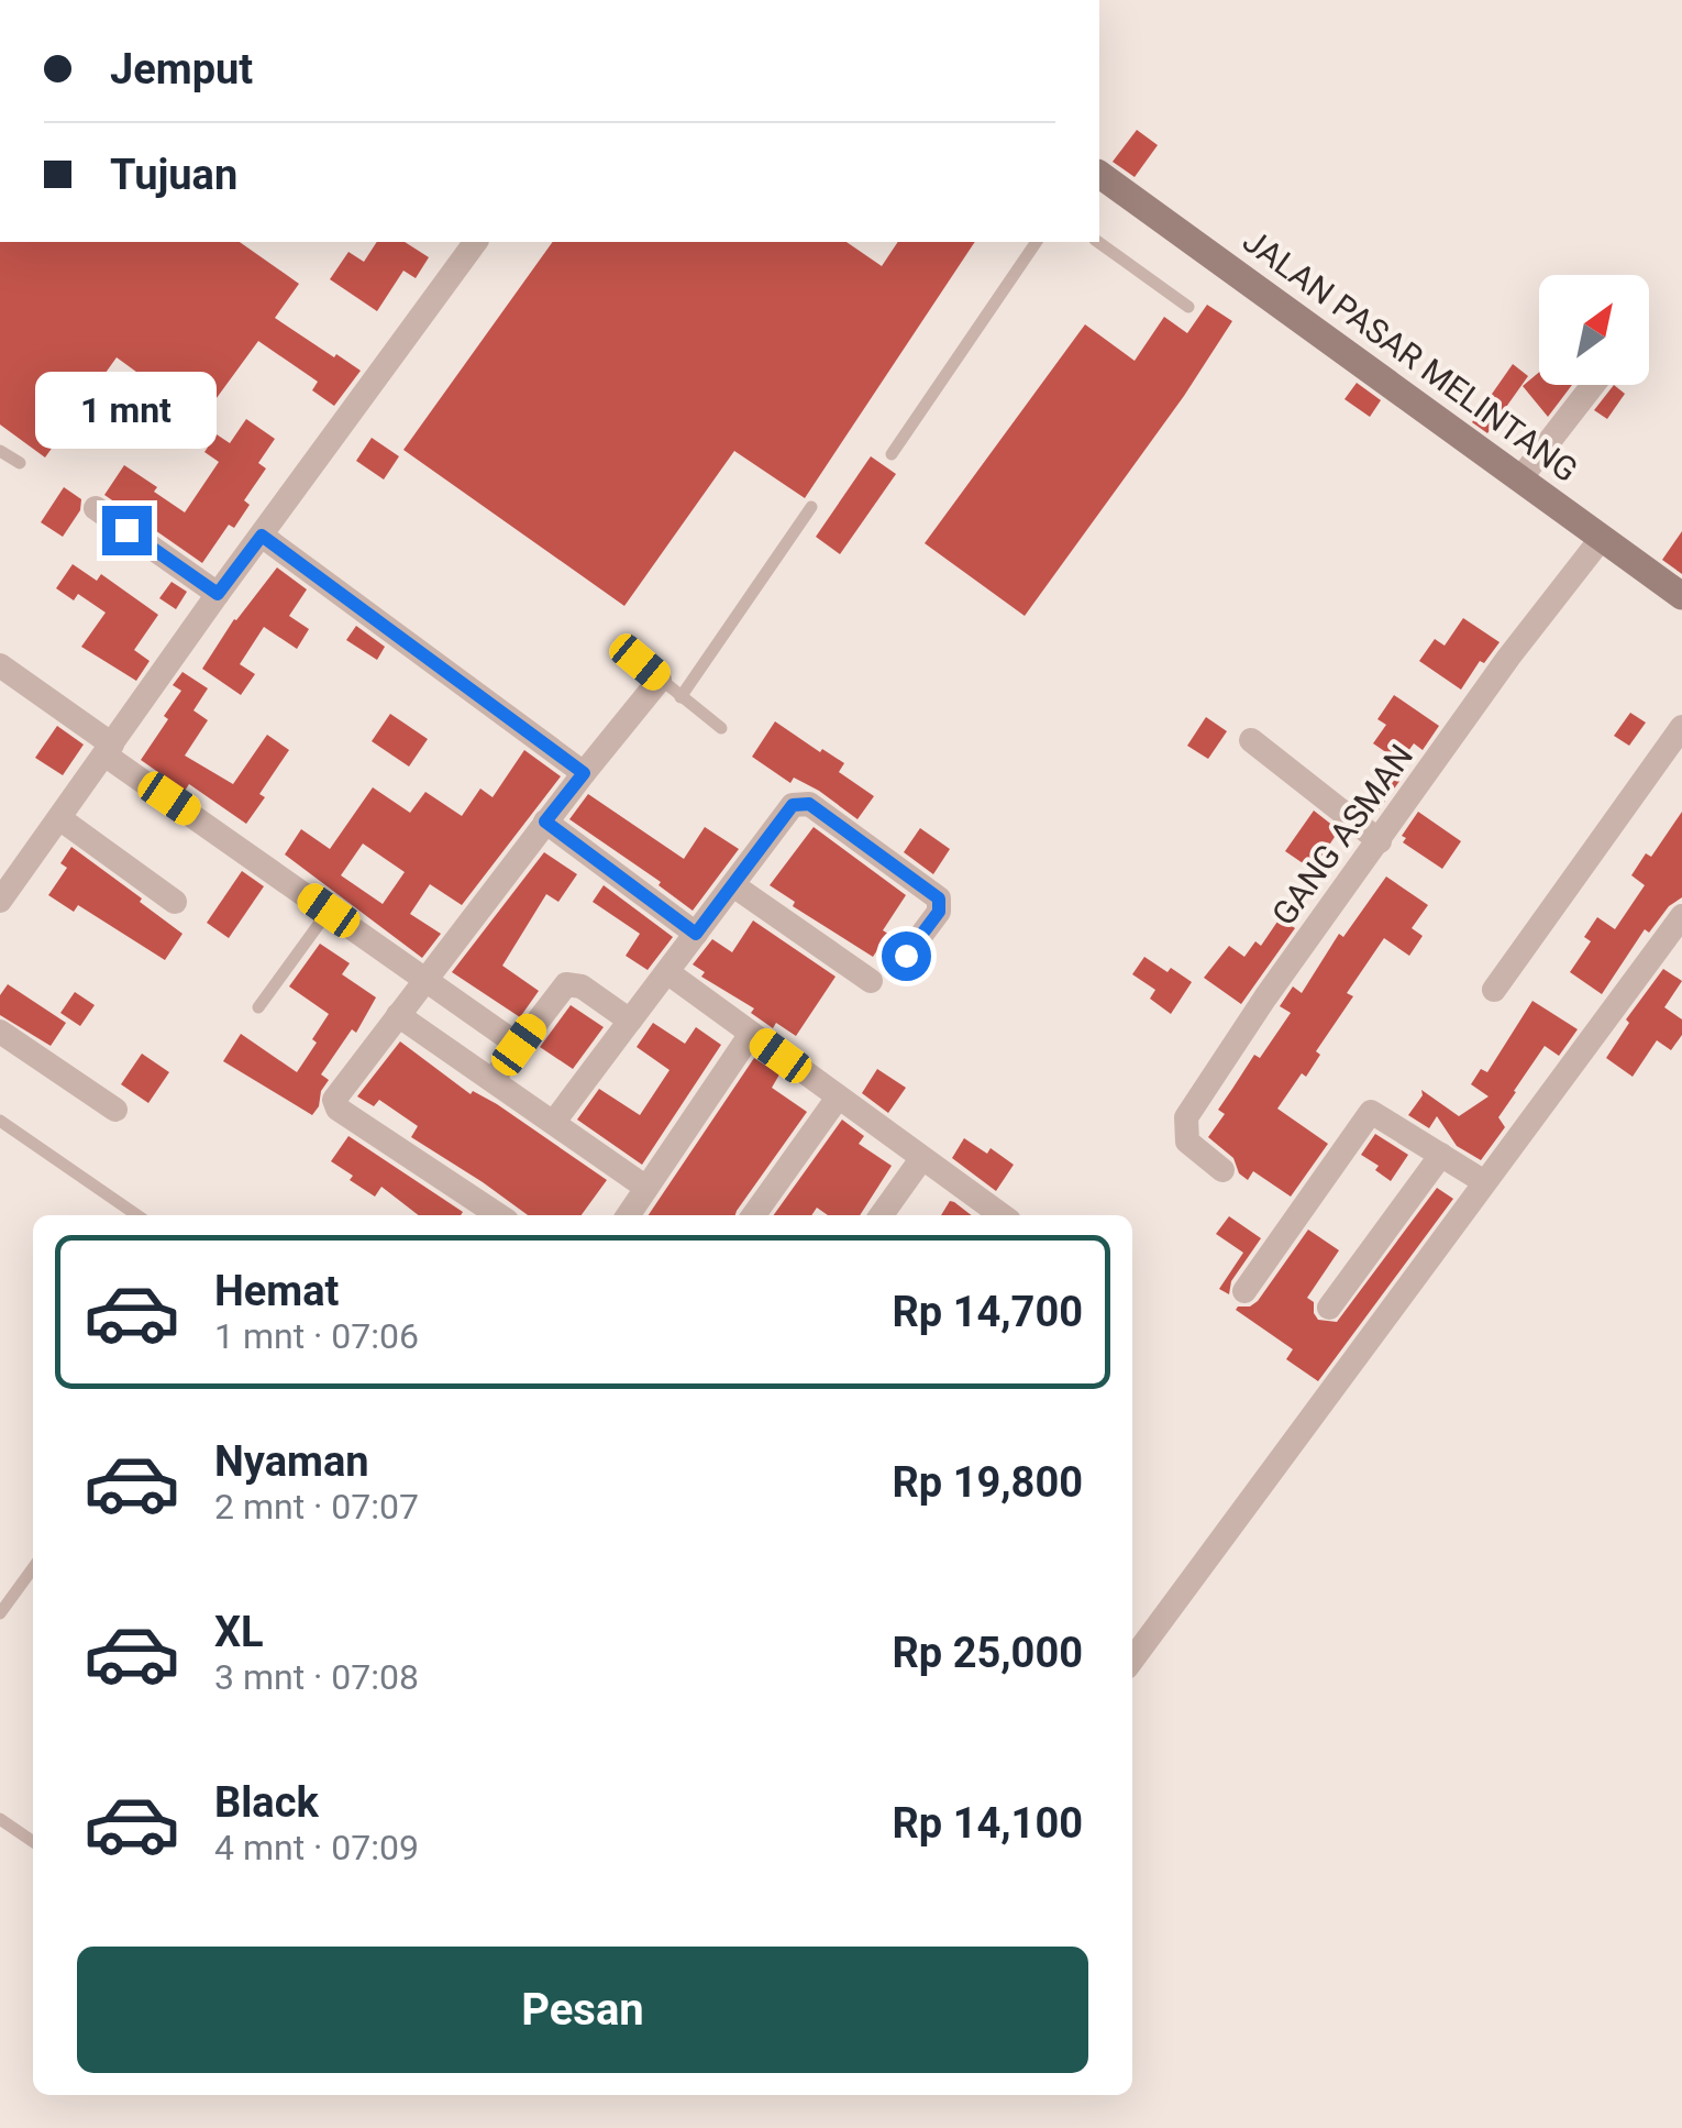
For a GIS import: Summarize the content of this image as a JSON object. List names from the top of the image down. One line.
{"streets":{"street":["JALAN PASAR MELINTANG","GANG ASMAN"]},"crossings":[["JALAN PASAR MELINTANG","GANG ASMAN"]],"north":"top right","page":{"banner":["Jemput","Tujuan"],"bubble":"1 mnt","list":[{"name":"Hemat","note":"1 mnt · 07:06","value":"Rp 14,700"},{"name":"Nyaman","note":"2 mnt · 07:07","value":"Rp 19,800"},{"name":"XL","note":"3 mnt · 07:08","value":"Rp 25,000"},{"name":"Black","note":"4 mnt · 07:09","value":"Rp 14,100"}],"buttons":"Pesan"}}
